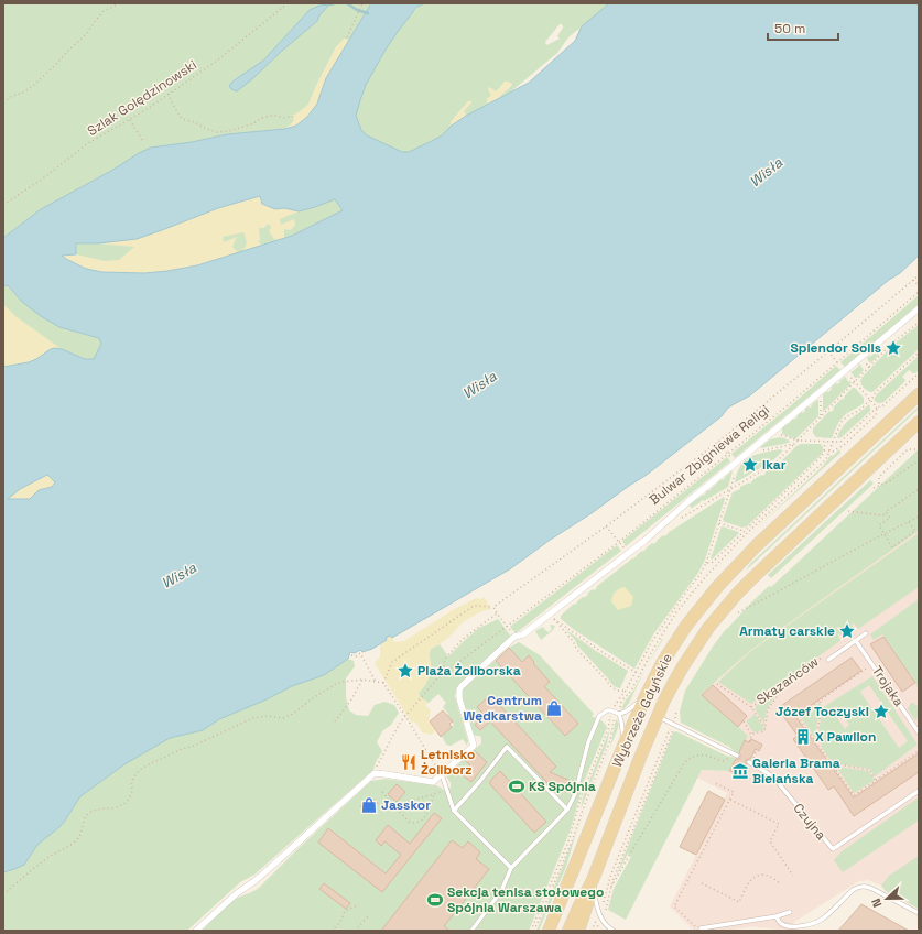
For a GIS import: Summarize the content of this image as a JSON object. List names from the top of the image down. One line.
{"streets":{"main road":["Wybrzeże Gdyńskie"],"lane":["Skazańców","Trojaka","Czujna"],"path":["Szlak Golędzinowski","Bulwar Zbigniewa Religi"]},"crossings":[["Skazańców","Trojaka"]],"water":["Wisła"],"places":{"place":["Splendor Solis","Ikar","Armaty carskie","Plaża Żoliborska","Józef Toczyski"],"shop":["Centrum Wędkarstwa","Jasskor"],"building":["X Pawilon"],"restaurant":["Letnisko Żoliborz"],"museum":["Galeria Brama Bielańska"],"sports":["KS Spójnia","Sekcja tenisa stołowego Spójnia Warszawa"]},"scale_bar":"50 m","north":"left"}
